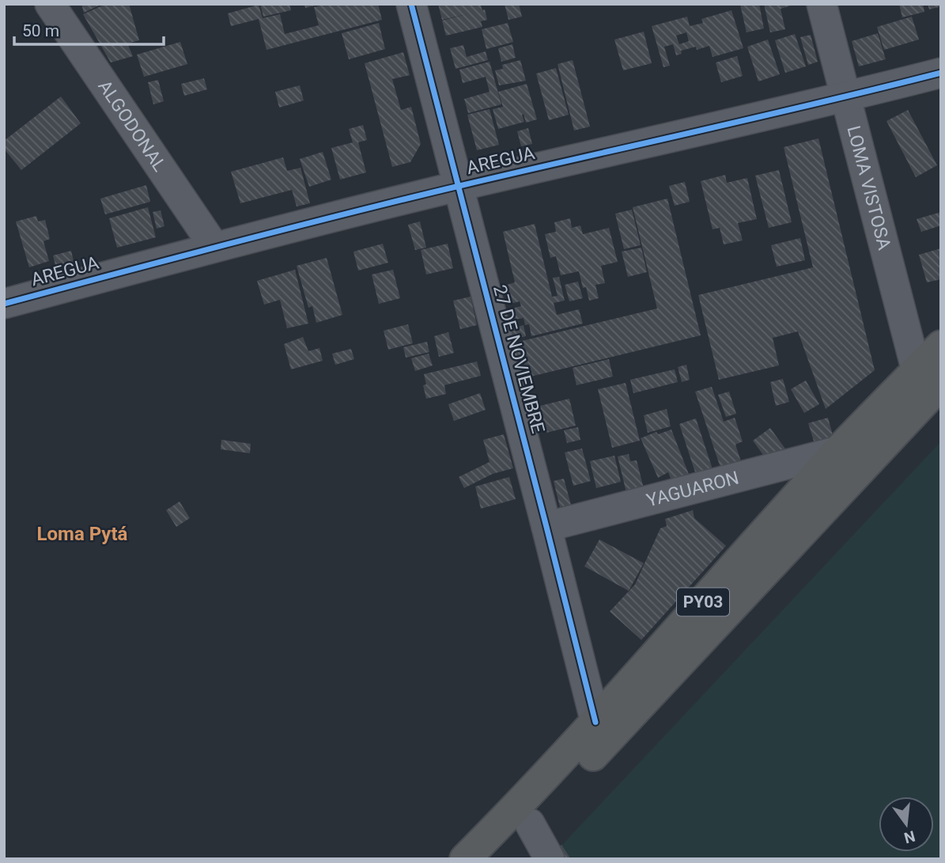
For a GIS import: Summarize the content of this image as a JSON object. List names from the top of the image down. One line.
{"streets":{"highway":["PY03"],"street":["ALGODONAL","AREGUA","LOMA VISTOSA","27 DE NOVIEMBRE","YAGUARON"]},"crossings":[["ALGODONAL","AREGUA"],["AREGUA","LOMA VISTOSA"],["AREGUA","27 DE NOVIEMBRE"],["LOMA VISTOSA","PY03"],["27 DE NOVIEMBRE","YAGUARON"],["27 DE NOVIEMBRE","PY03"],["YAGUARON","PY03"]],"districts":["Loma Pytá"],"scale_bar":"50 m","north":"bottom"}
